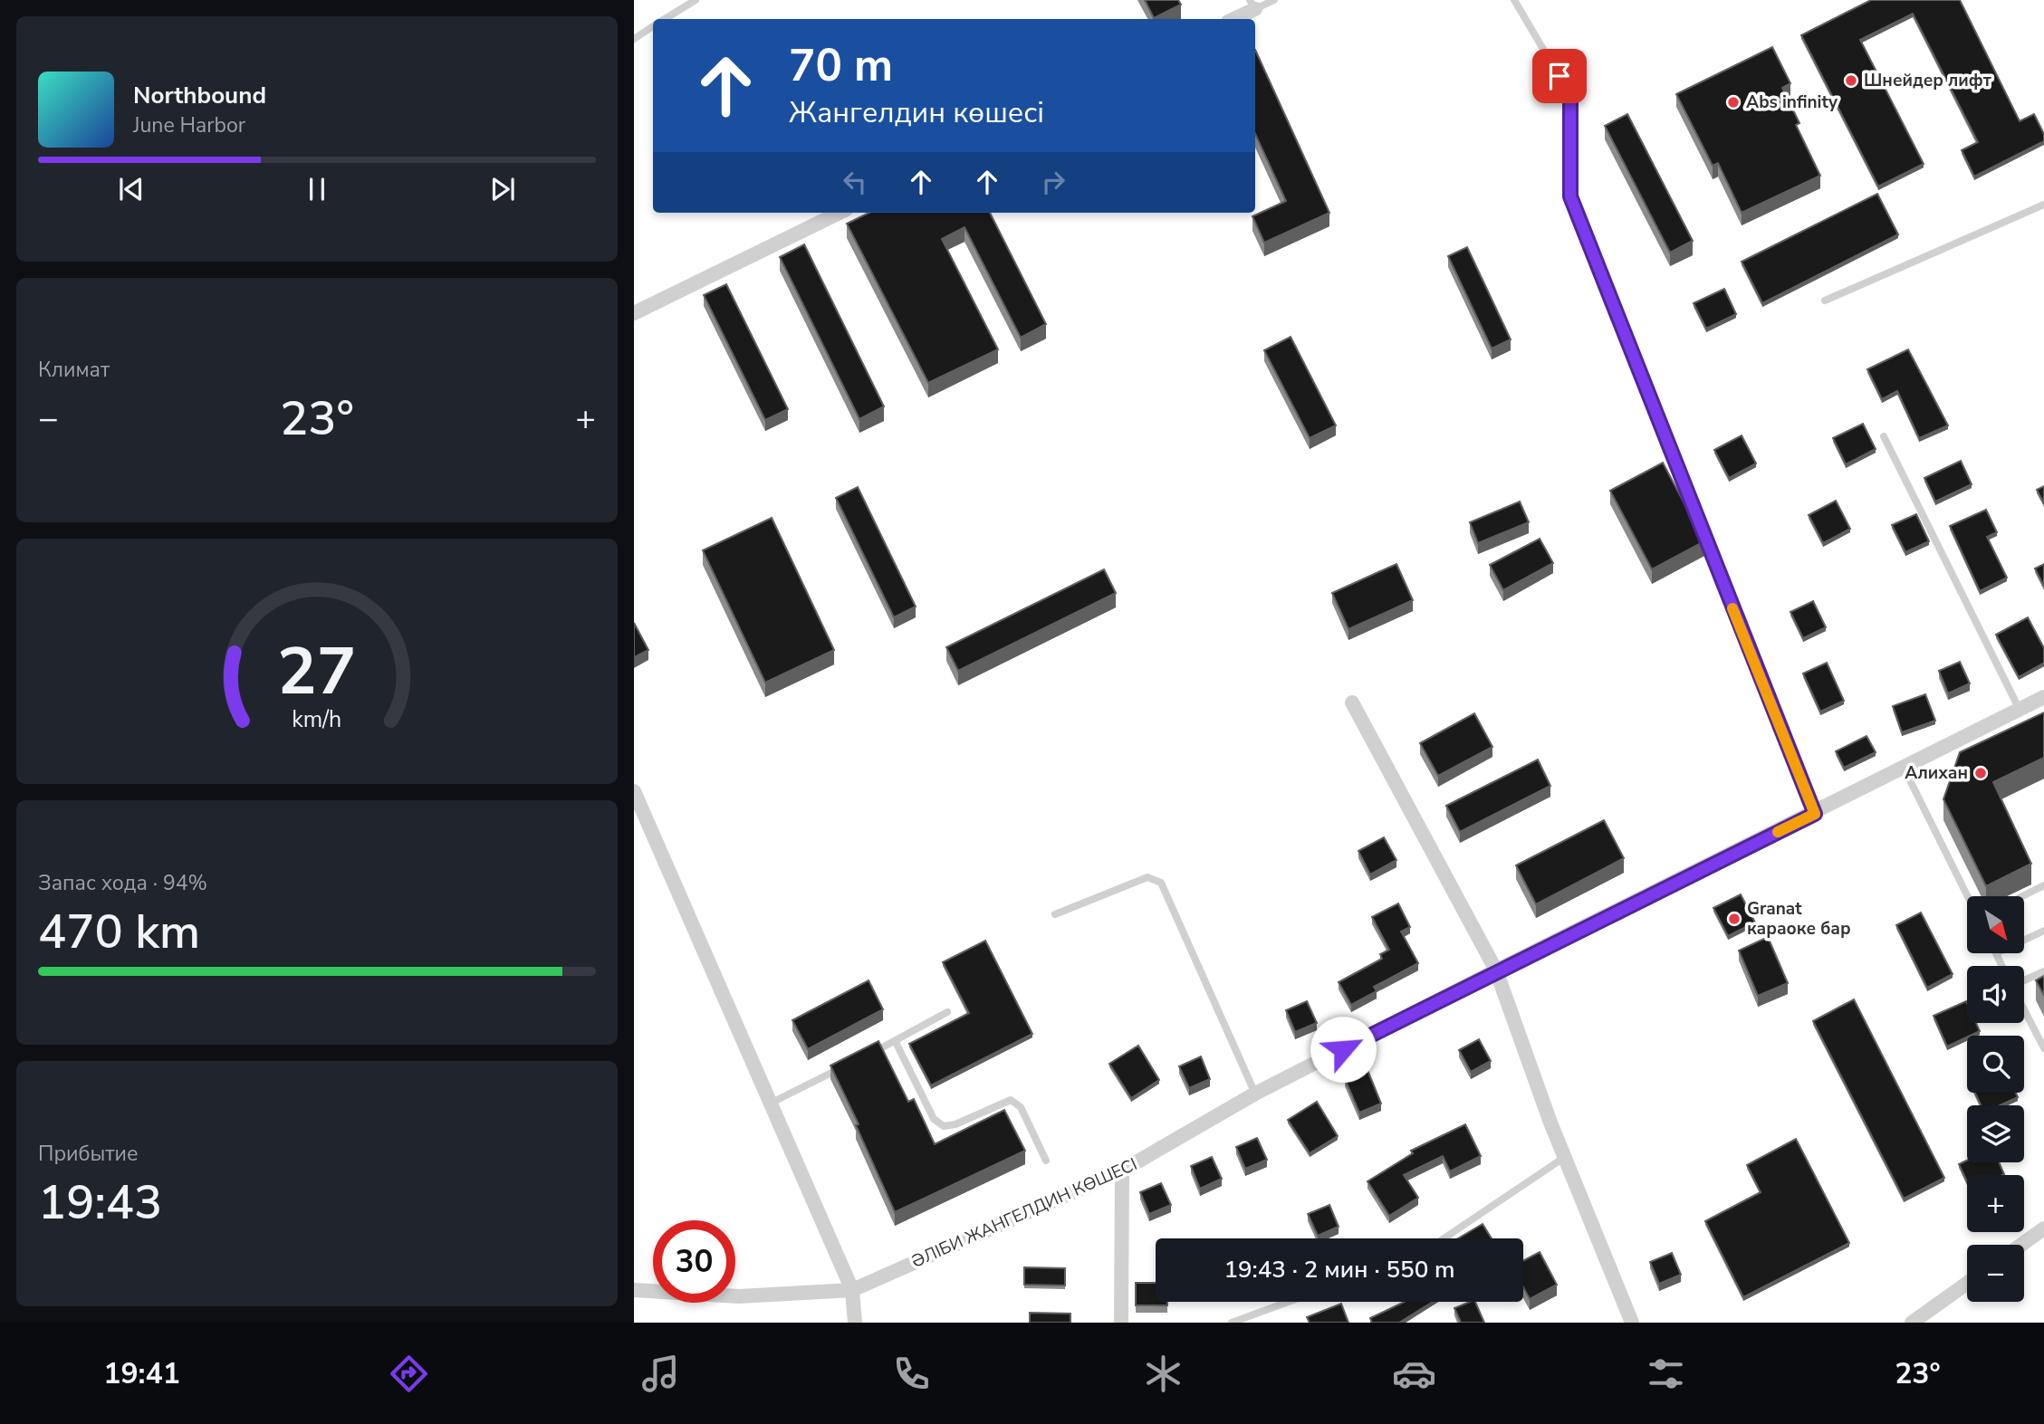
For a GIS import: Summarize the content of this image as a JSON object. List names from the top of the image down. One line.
{"streets":{"street":["ӘЛІБИ ЖАНГЕЛДИН КӨШЕСІ"]},"places":["Шнейдер лифт","Abs infinity","Алихан","Granat караоке бар"],"north":"bottom right","page":{"turn":["70 m","Жангелдин көшесі"],"song":["Northbound","June Harbor"],"tile":["Климат",["Запас хода · 94%","470 km"],["Прибытие","19:43"]],"heat":["−","23°","+"],"map_buttons":["+","−"],"limit":"30","trip":"19:43 · 2 мин · 550 m","tabs":["19:41","23°"],"gauge":["27","km/h"]}}
